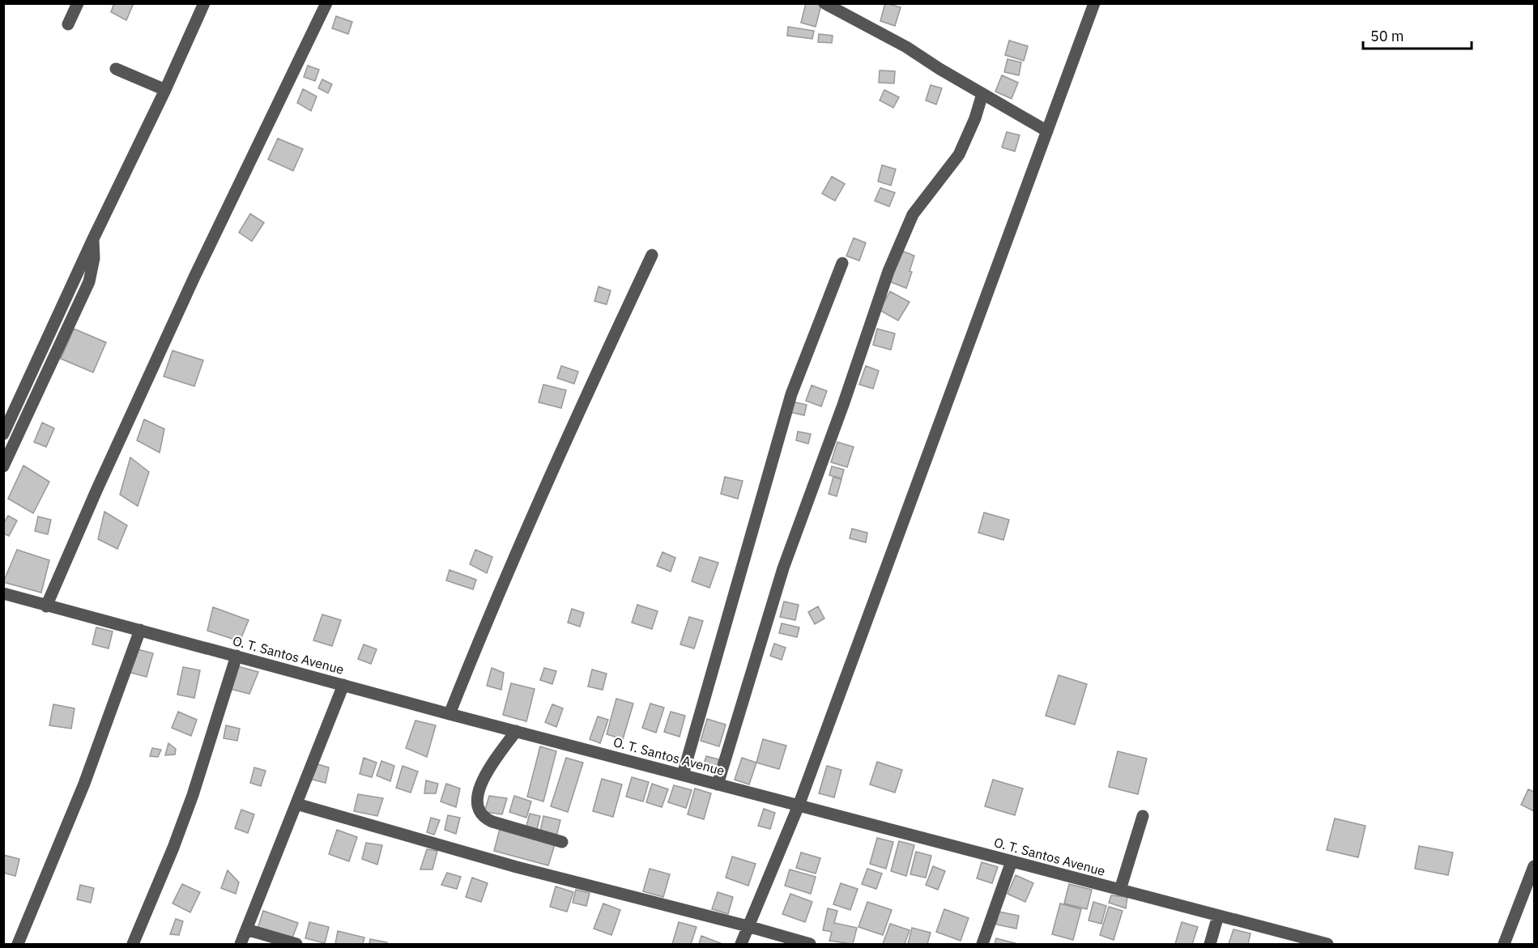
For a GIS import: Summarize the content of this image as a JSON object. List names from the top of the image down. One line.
{"streets":{"street":["O. T. Santos Avenue"]},"scale_bar":"50 m"}
